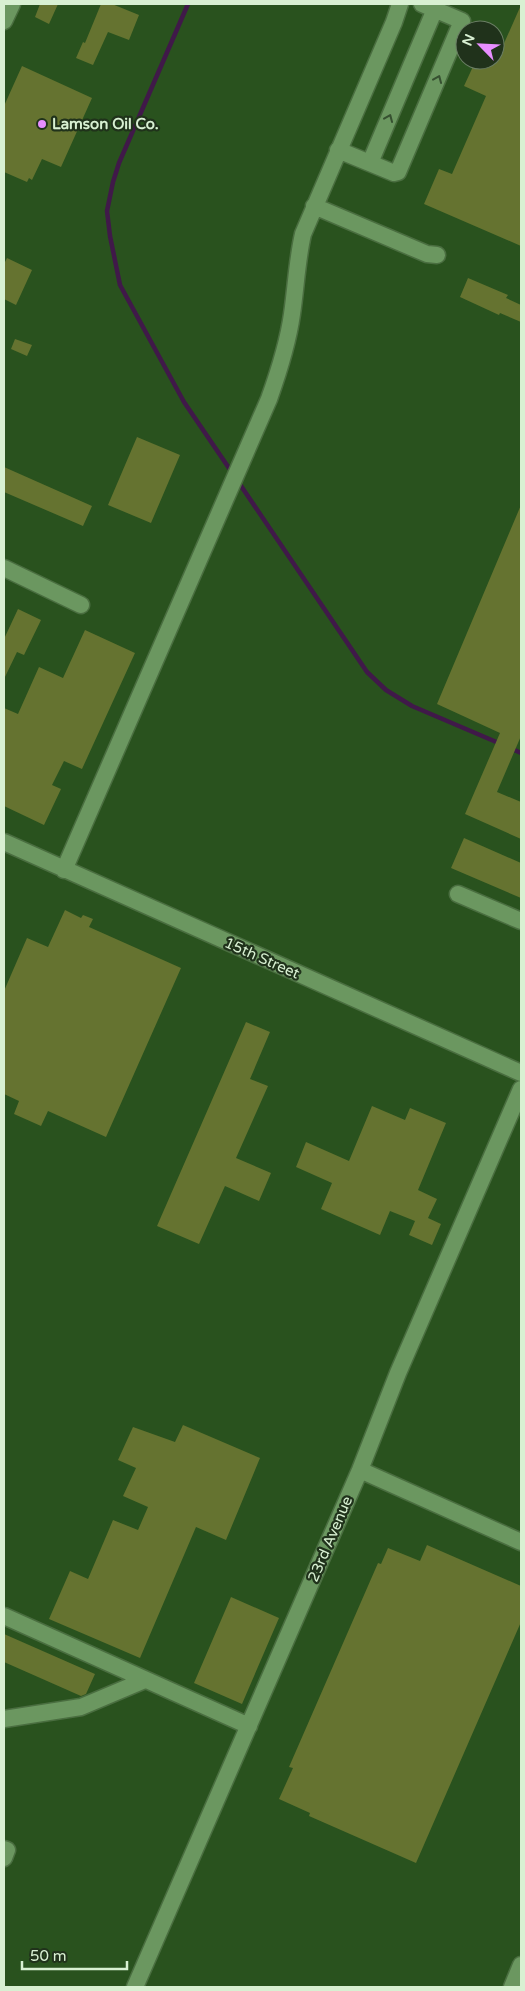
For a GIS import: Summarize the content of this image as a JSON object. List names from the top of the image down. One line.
{"streets":{"street":["15th Street","23rd Avenue"]},"places":["Lamson Oil Co."],"scale_bar":"50 m","north":"top left"}
